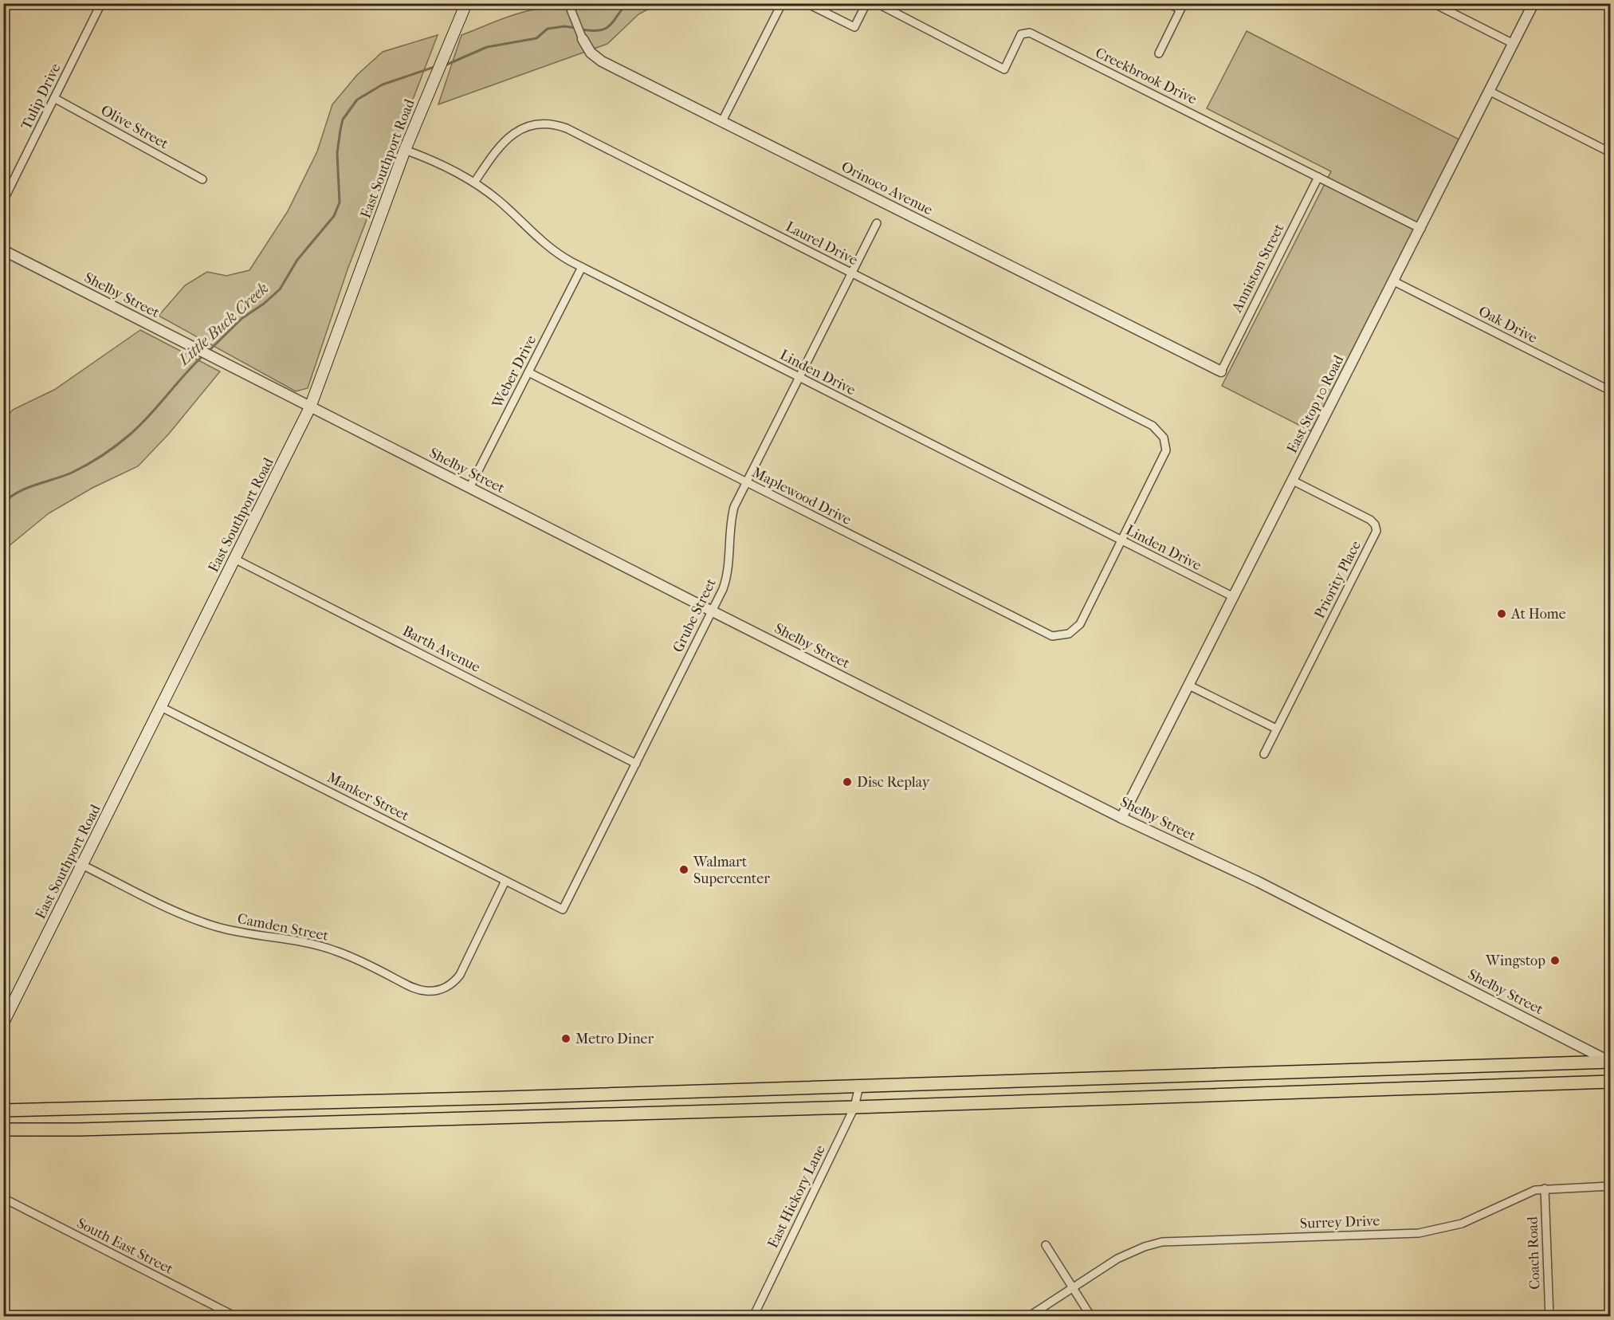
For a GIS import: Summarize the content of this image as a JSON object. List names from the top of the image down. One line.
{"streets":{"main road":["East Southport Road"],"street":["Creekbrook Drive","Tulip Drive","Olive Street","Orinoco Avenue","Laurel Drive","Anniston Street","Shelby Street","Oak Drive","Weber Drive","Linden Drive","East Stop 10 Road","Maplewood Drive","Priority Place","Grube Street","Barth Avenue","Manker Street","Camden Street","East Hickory Lane","Surrey Drive","South East Street","Coach Road"]},"crossings":[["Creekbrook Drive","Anniston Street"],["Creekbrook Drive","East Stop 10 Road"],["Tulip Drive","Olive Street"],["East Southport Road","Shelby Street"],["East Southport Road","Linden Drive"],["East Southport Road","Barth Avenue"],["East Southport Road","Manker Street"],["East Southport Road","Camden Street"],["Orinoco Avenue","Anniston Street"],["Laurel Drive","Linden Drive"],["Laurel Drive","Maplewood Drive"],["Laurel Drive","Grube Street"],["Shelby Street","Weber Drive"],["Shelby Street","East Stop 10 Road"],["Shelby Street","Grube Street"],["Oak Drive","East Stop 10 Road"],["Weber Drive","Linden Drive"],["Weber Drive","Maplewood Drive"],["Linden Drive","East Stop 10 Road"],["Linden Drive","Maplewood Drive"],["Linden Drive","Grube Street"],["East Stop 10 Road","Priority Place"],["Maplewood Drive","Grube Street"],["Grube Street","Barth Avenue"],["Grube Street","Manker Street"],["Manker Street","Camden Street"],["Surrey Drive","Coach Road"]],"water":["Little Buck Creek"],"places":["At Home","Disc Replay","Walmart Supercenter","Wingstop","Metro Diner"]}
